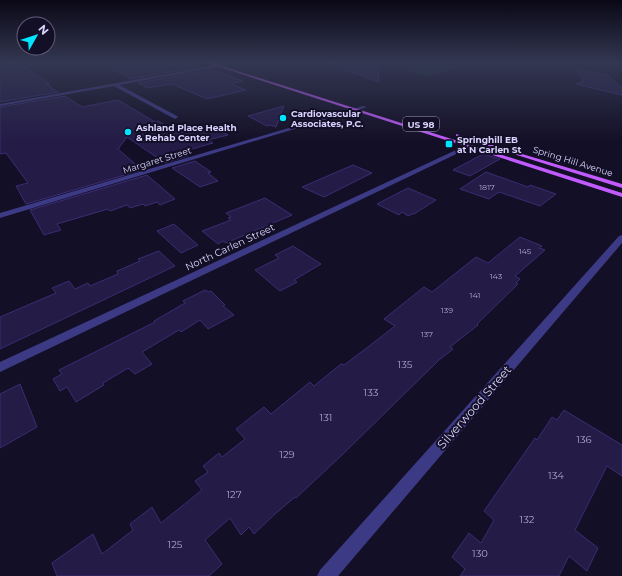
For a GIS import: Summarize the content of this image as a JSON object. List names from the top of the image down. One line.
{"streets":{"main road":["US 98","Spring Hill Avenue"],"street":["Margaret Street","North Carlen Street","Silverwood Street"]},"crossings":[["Margaret Street","Spring Hill Avenue"],["Spring Hill Avenue","North Carlen Street"]],"places":{"other":["Cardiovascular Associates, P.C.","Ashland Place Health & Rehab Center"],"transit":["Springhill EB at N Carlen St"]},"house_numbers":["1817","145","143","141","139","137","135","133","131","136","129","134","127","132","125","130"],"north":"top right"}
